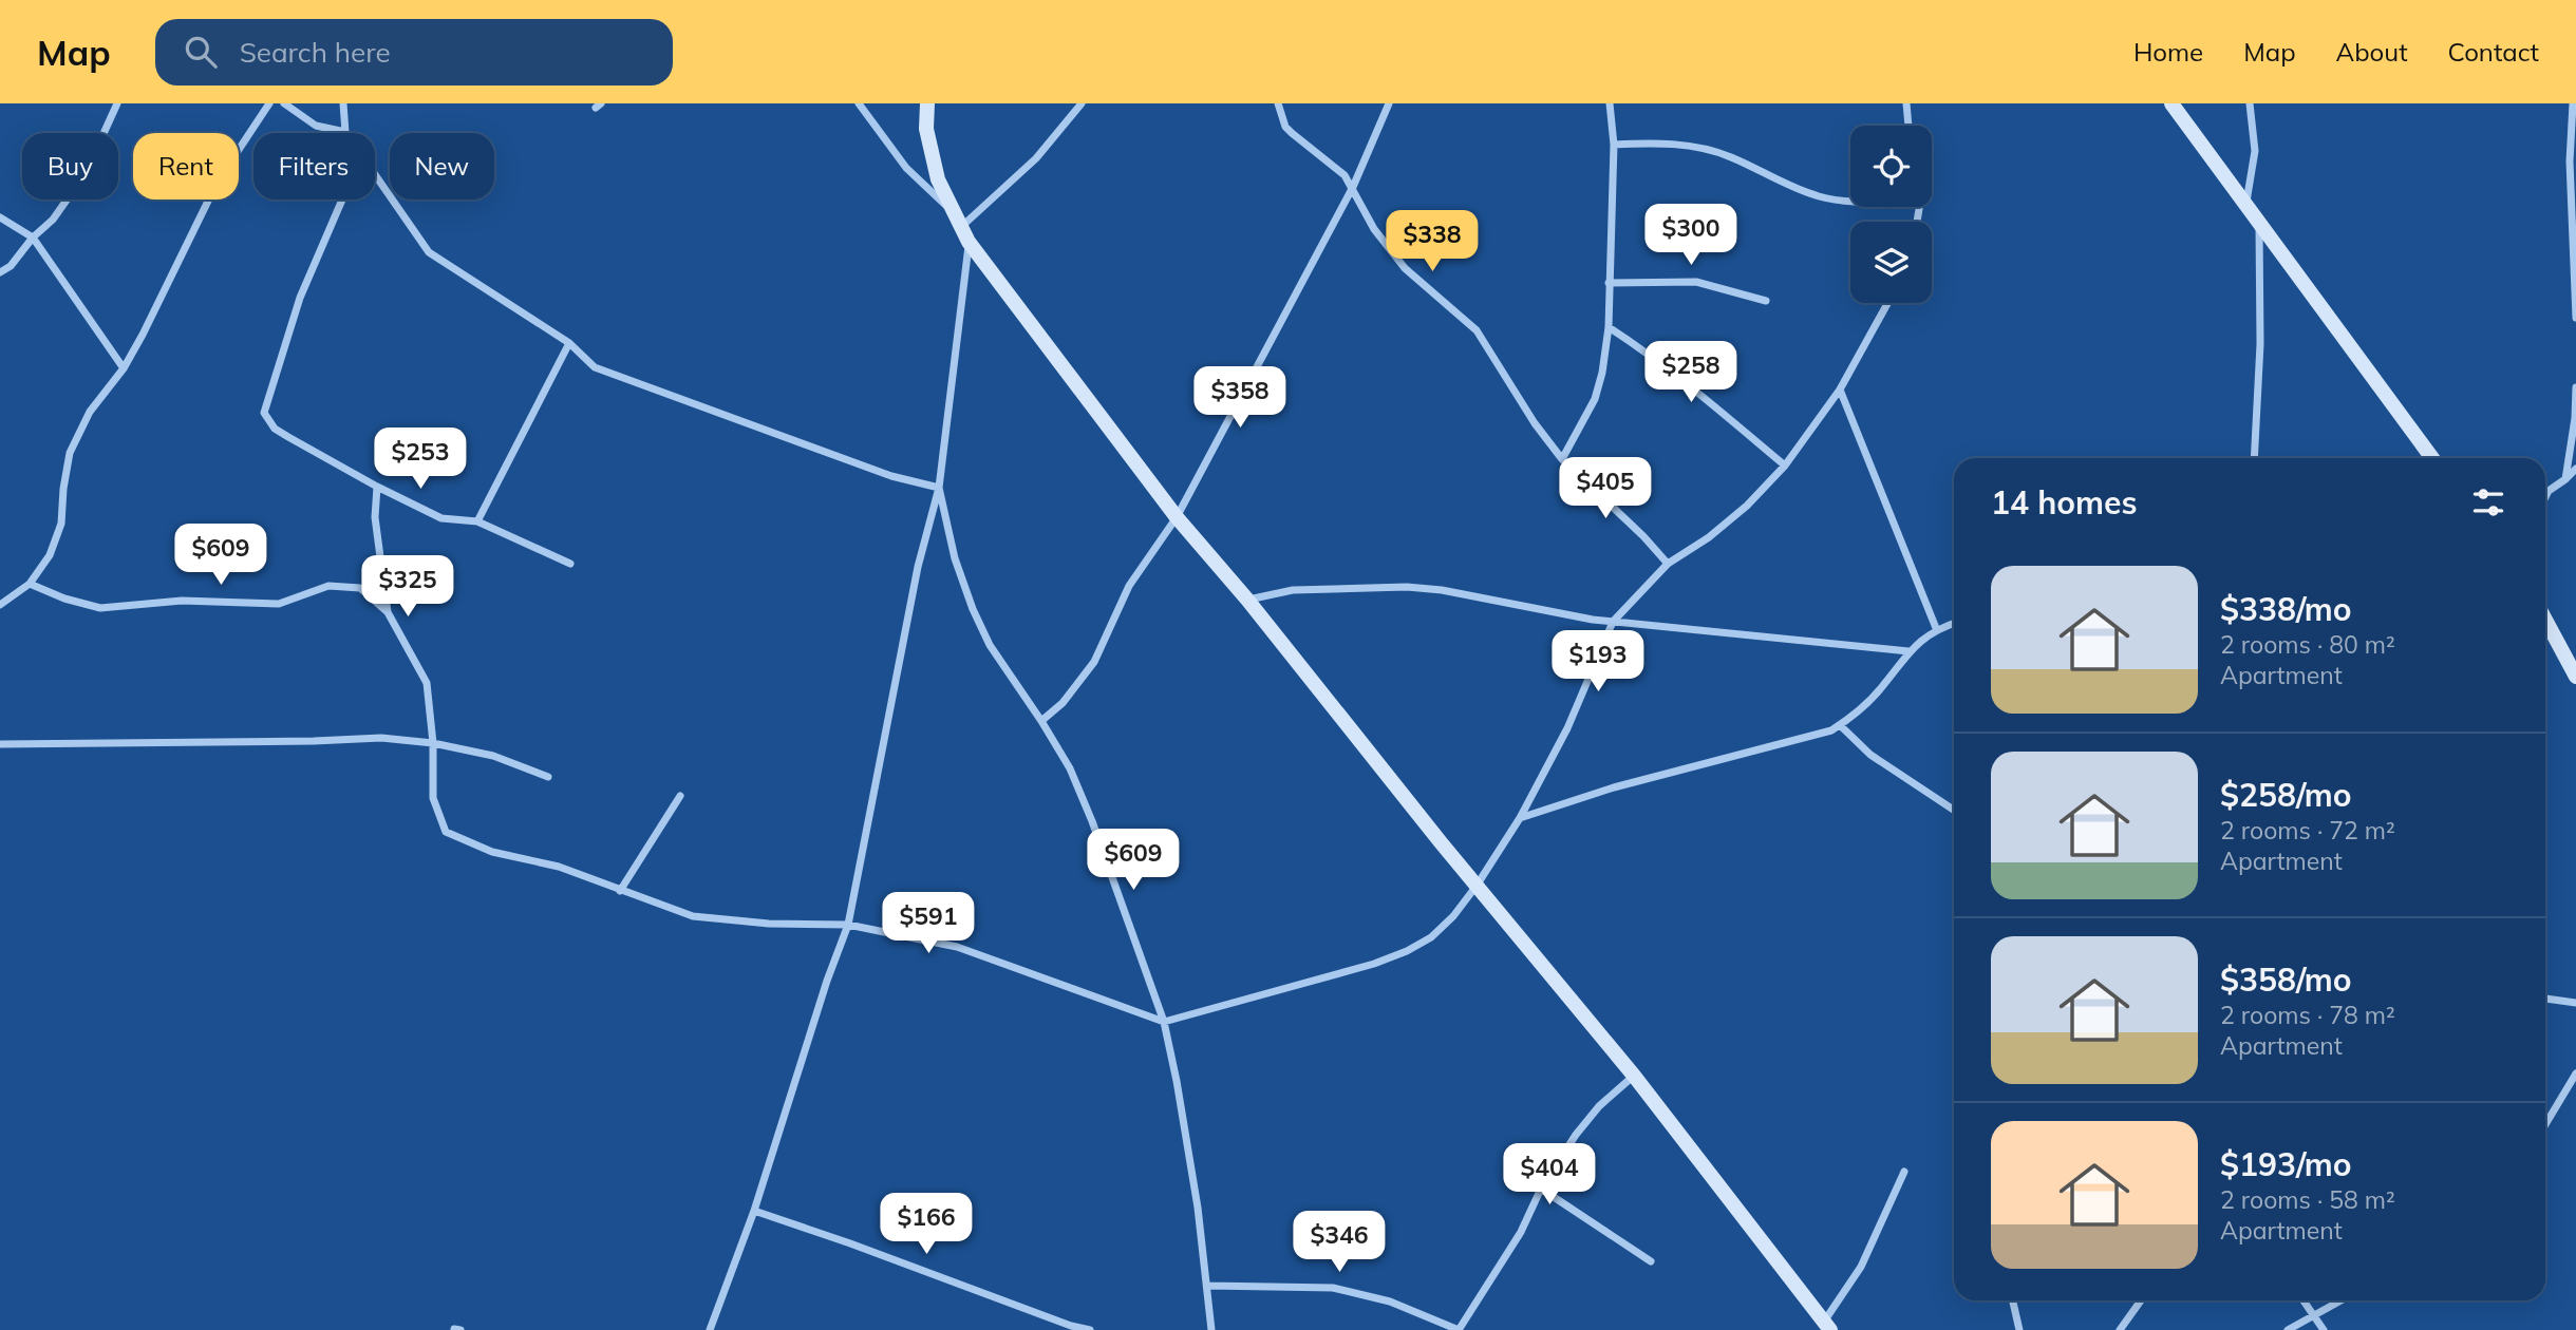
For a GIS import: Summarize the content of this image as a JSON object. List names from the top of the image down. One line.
{"page":{"header":"Map","search":"Search here","nav":["Home","Map","About","Contact"],"chip":["Buy","Rent","Filters","New"],"price":["$300","$338","$258","$358","$253","$405","$609","$325","$193","$609","$591","$404","$166","$346"],"heading":"14 homes","list":[{"name":"$338/mo","note":"2 rooms · 80 m² · Apartment"},{"name":"$258/mo","note":"2 rooms · 72 m² · Apartment"},{"name":"$358/mo","note":"2 rooms · 78 m² · Apartment"},{"name":"$193/mo","note":"2 rooms · 58 m² · Apartment"}]}}
